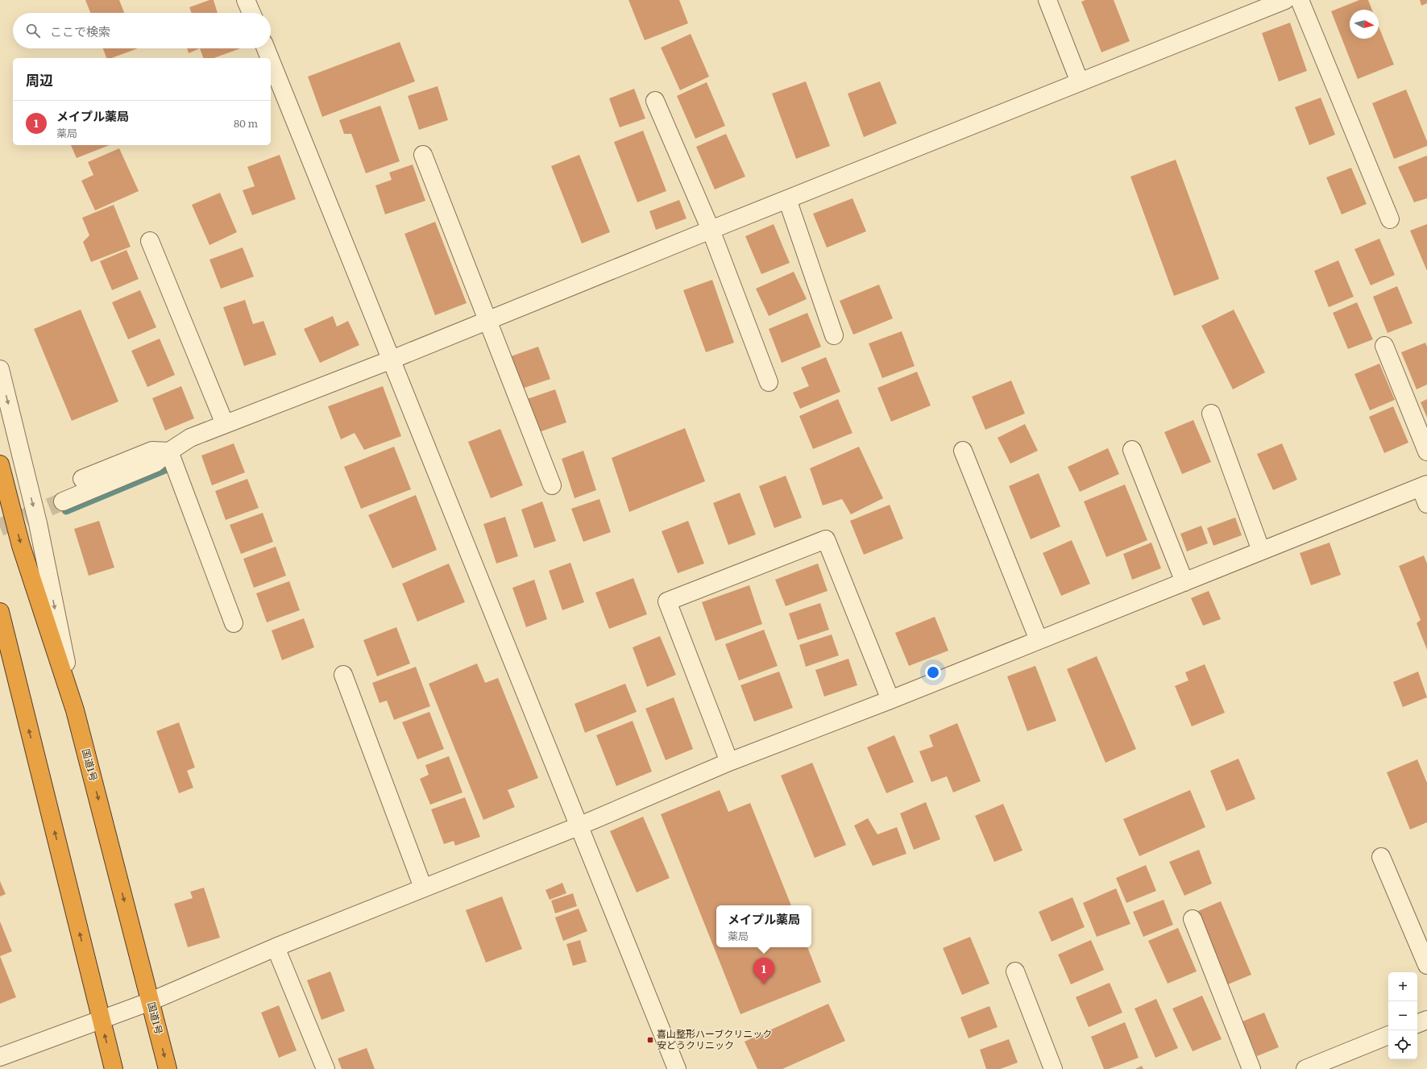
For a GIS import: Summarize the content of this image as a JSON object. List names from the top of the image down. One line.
{"streets":{"highway":["国道1号"]},"places":{"transit":["喜山整形ハーブクリニック 安どうクリニック"]},"north":"right","page":{"search":"ここで検索","heading":"周辺","list":[{"mark":"1","name":"メイプル薬局","note":"薬局","value":"80 m"}],"popup":["メイプル薬局","薬局"],"pins":"1","map_buttons":["+","−"]}}
